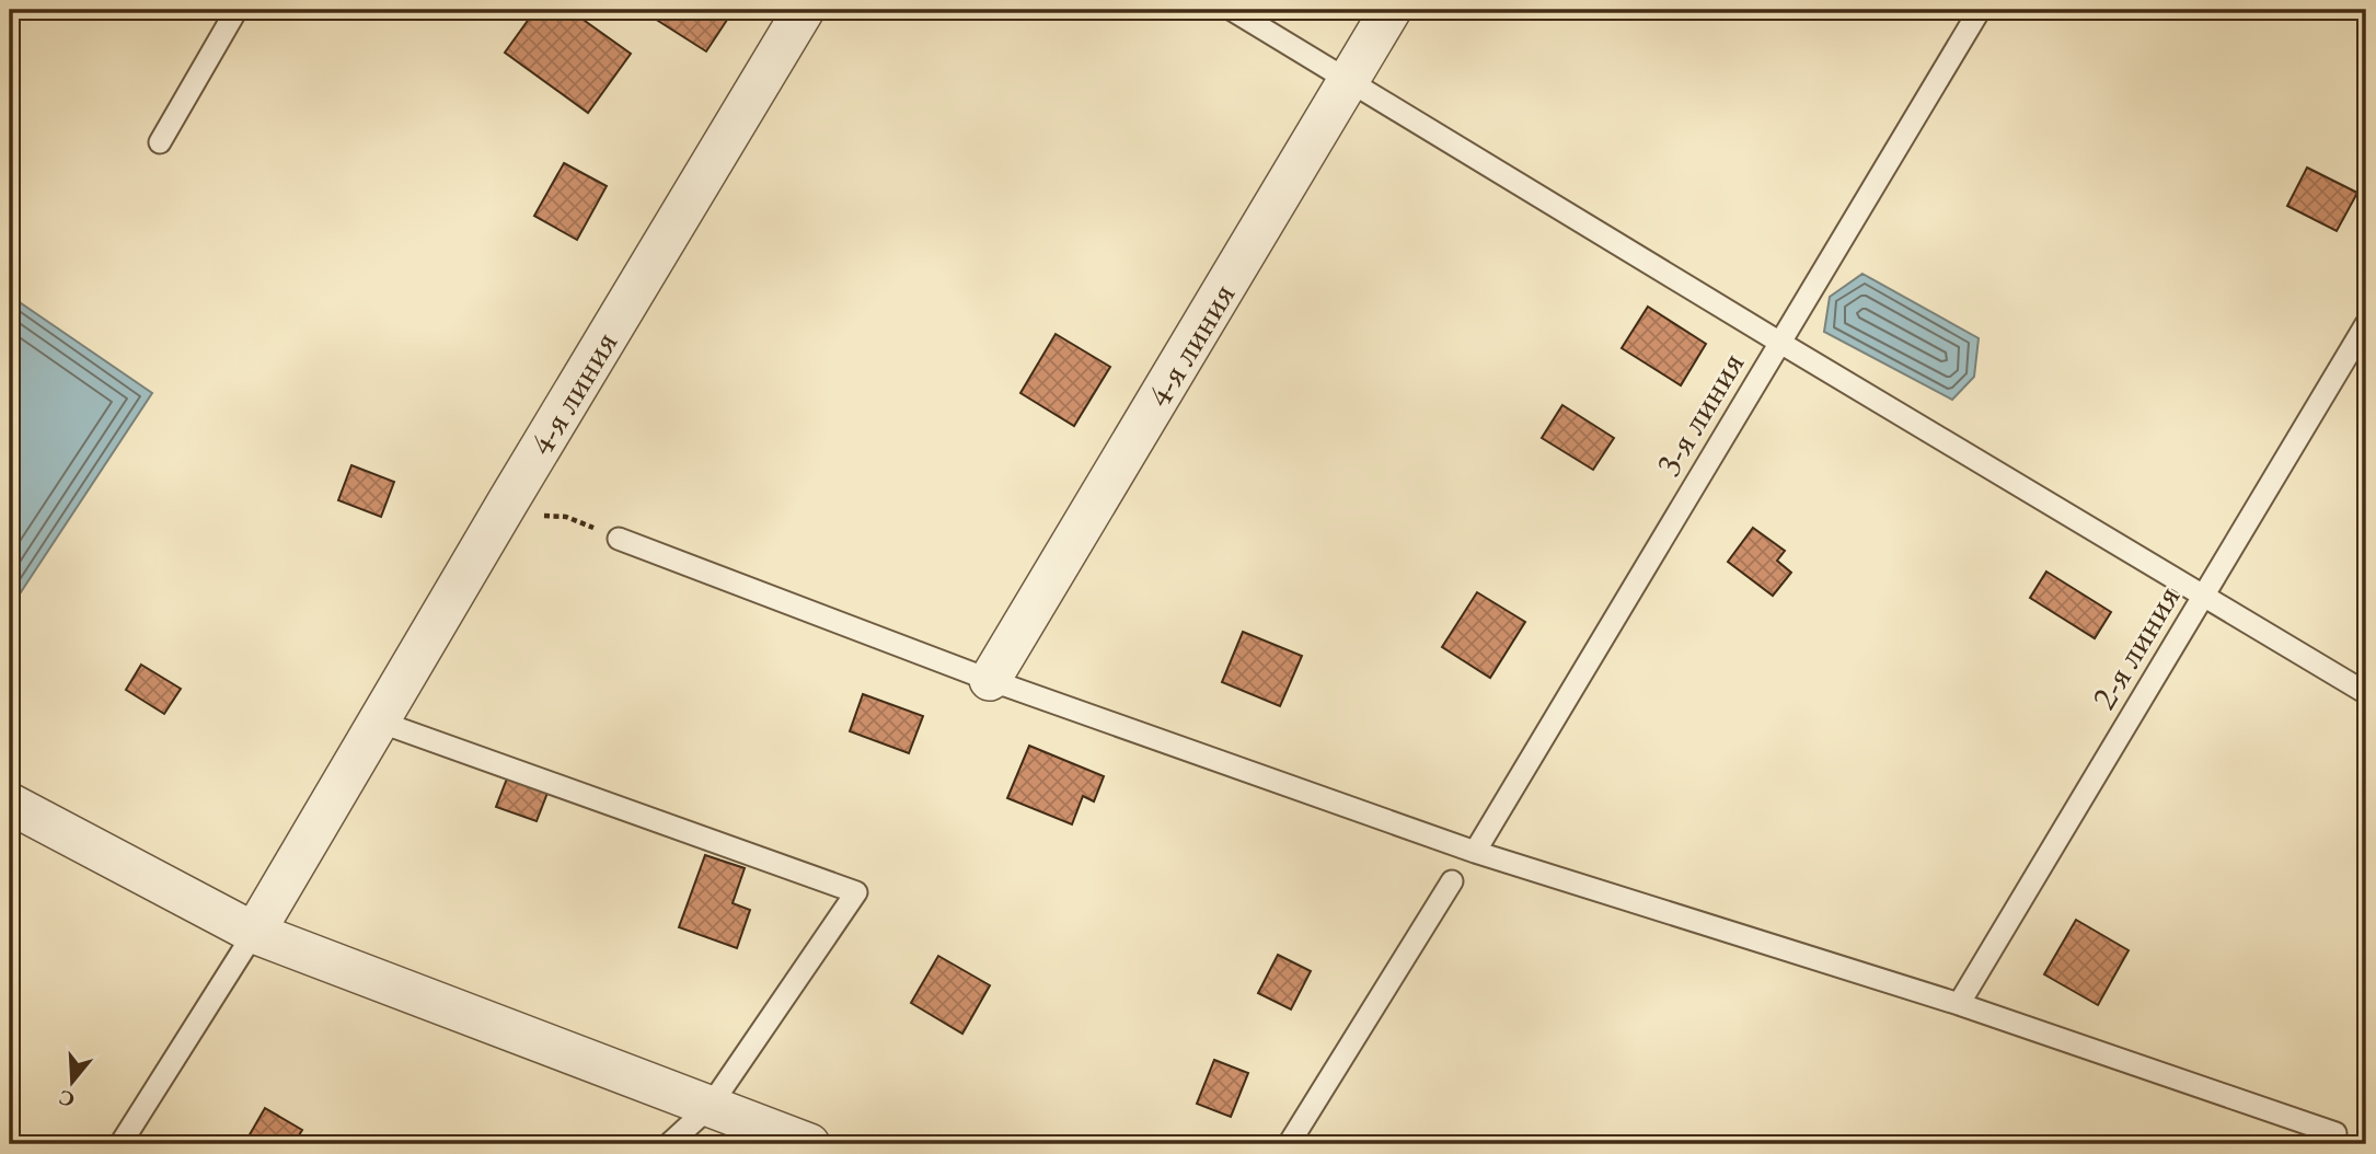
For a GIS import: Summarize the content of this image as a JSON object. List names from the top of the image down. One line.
{"streets":{"street":["4-я линия"],"lane":["3-я линия","2-я линия"]},"north":"bottom"}
